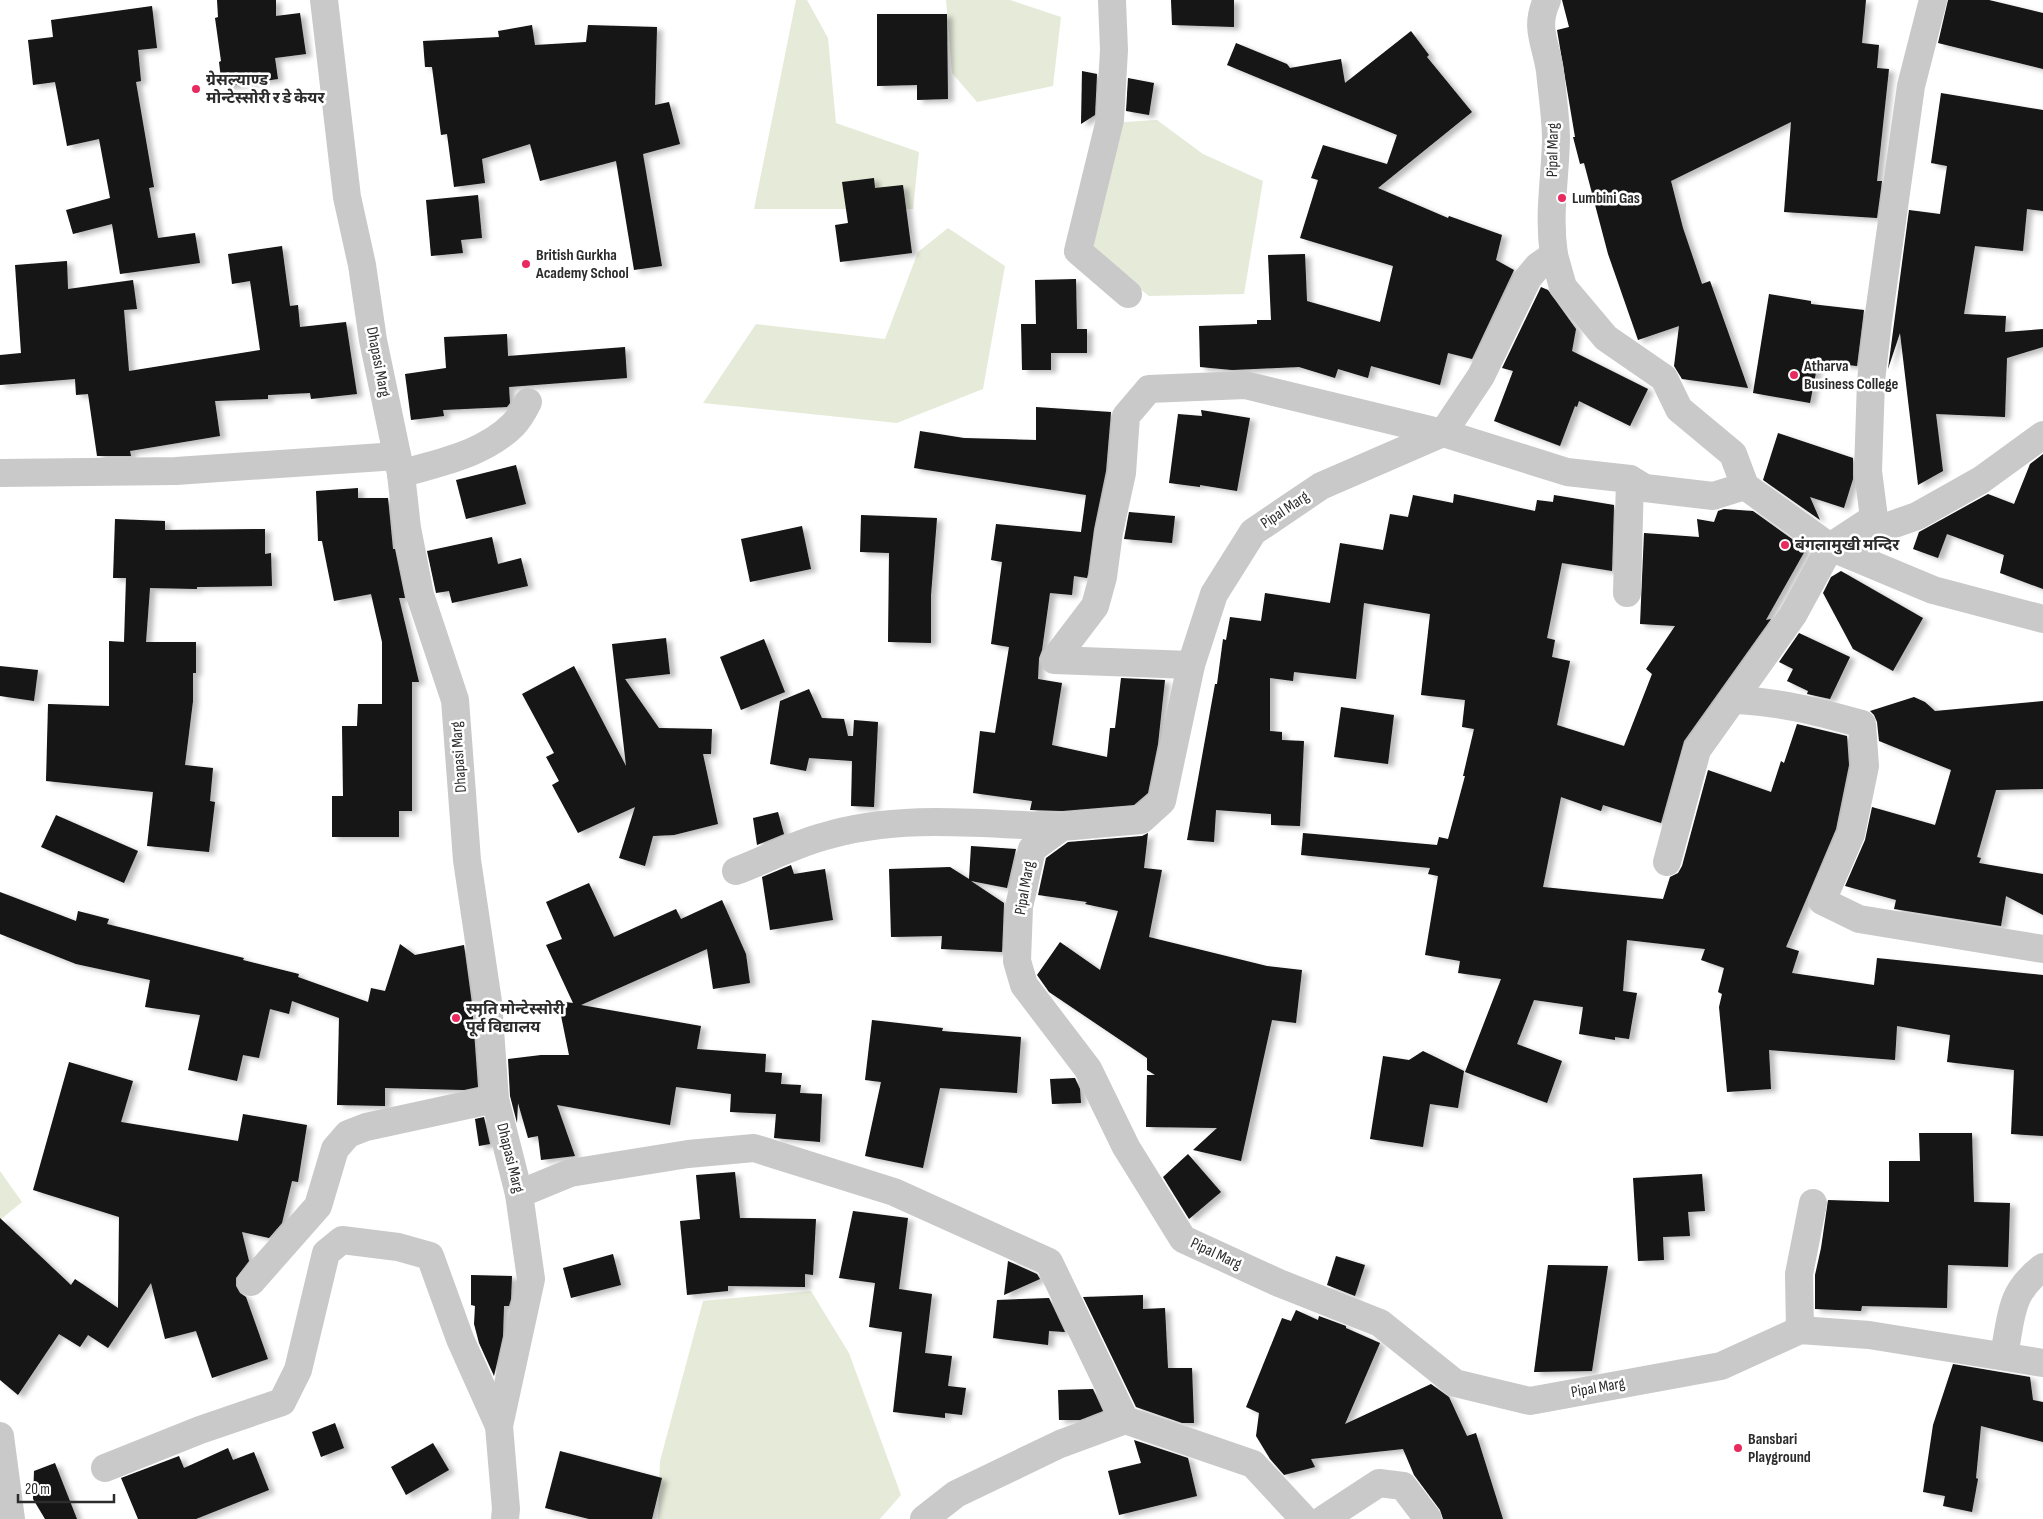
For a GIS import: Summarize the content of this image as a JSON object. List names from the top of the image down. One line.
{"streets":{"street":["Pipal Marg","Dhapasi Marg"]},"places":["ग्रेसल्याण्ड मोन्टेस्सोरी र डे केयर","Lumbini Gas","British Gurkha Academy School","Atharva Business College","बंगलामुखी मन्दिर","स्मृति मोन्टेस्सोरी पूर्व विद्यालय","Bansbari Playground"],"scale_bar":"20 m"}
